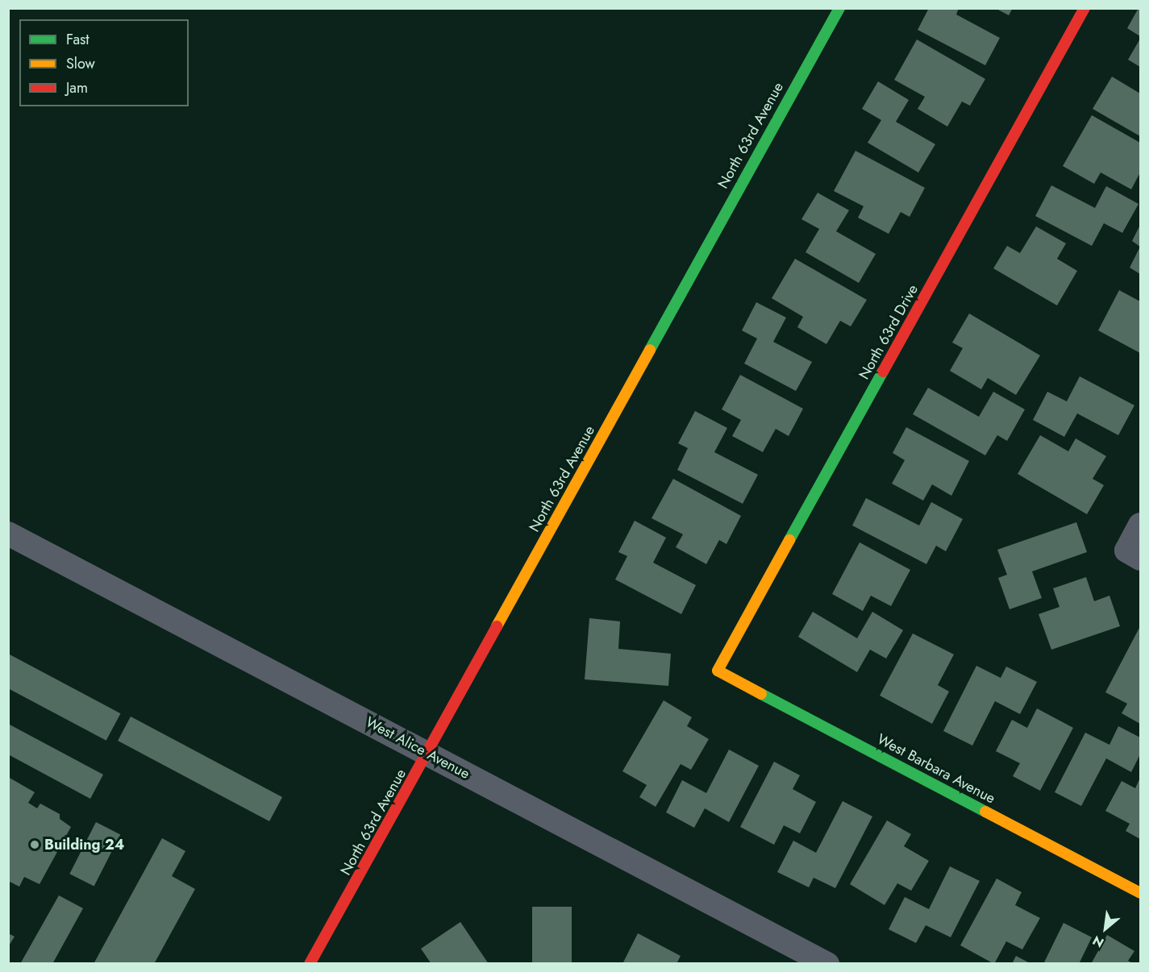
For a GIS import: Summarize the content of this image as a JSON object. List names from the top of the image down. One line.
{"streets":{"street":["North 63rd Avenue","North 63rd Drive","West Alice Avenue","West Barbara Avenue"]},"crossings":[["North 63rd Avenue","West Alice Avenue"],["North 63rd Drive","West Barbara Avenue"]],"places":["Building 24"],"legend":["Fast","Slow","Jam"],"north":"bottom left"}
